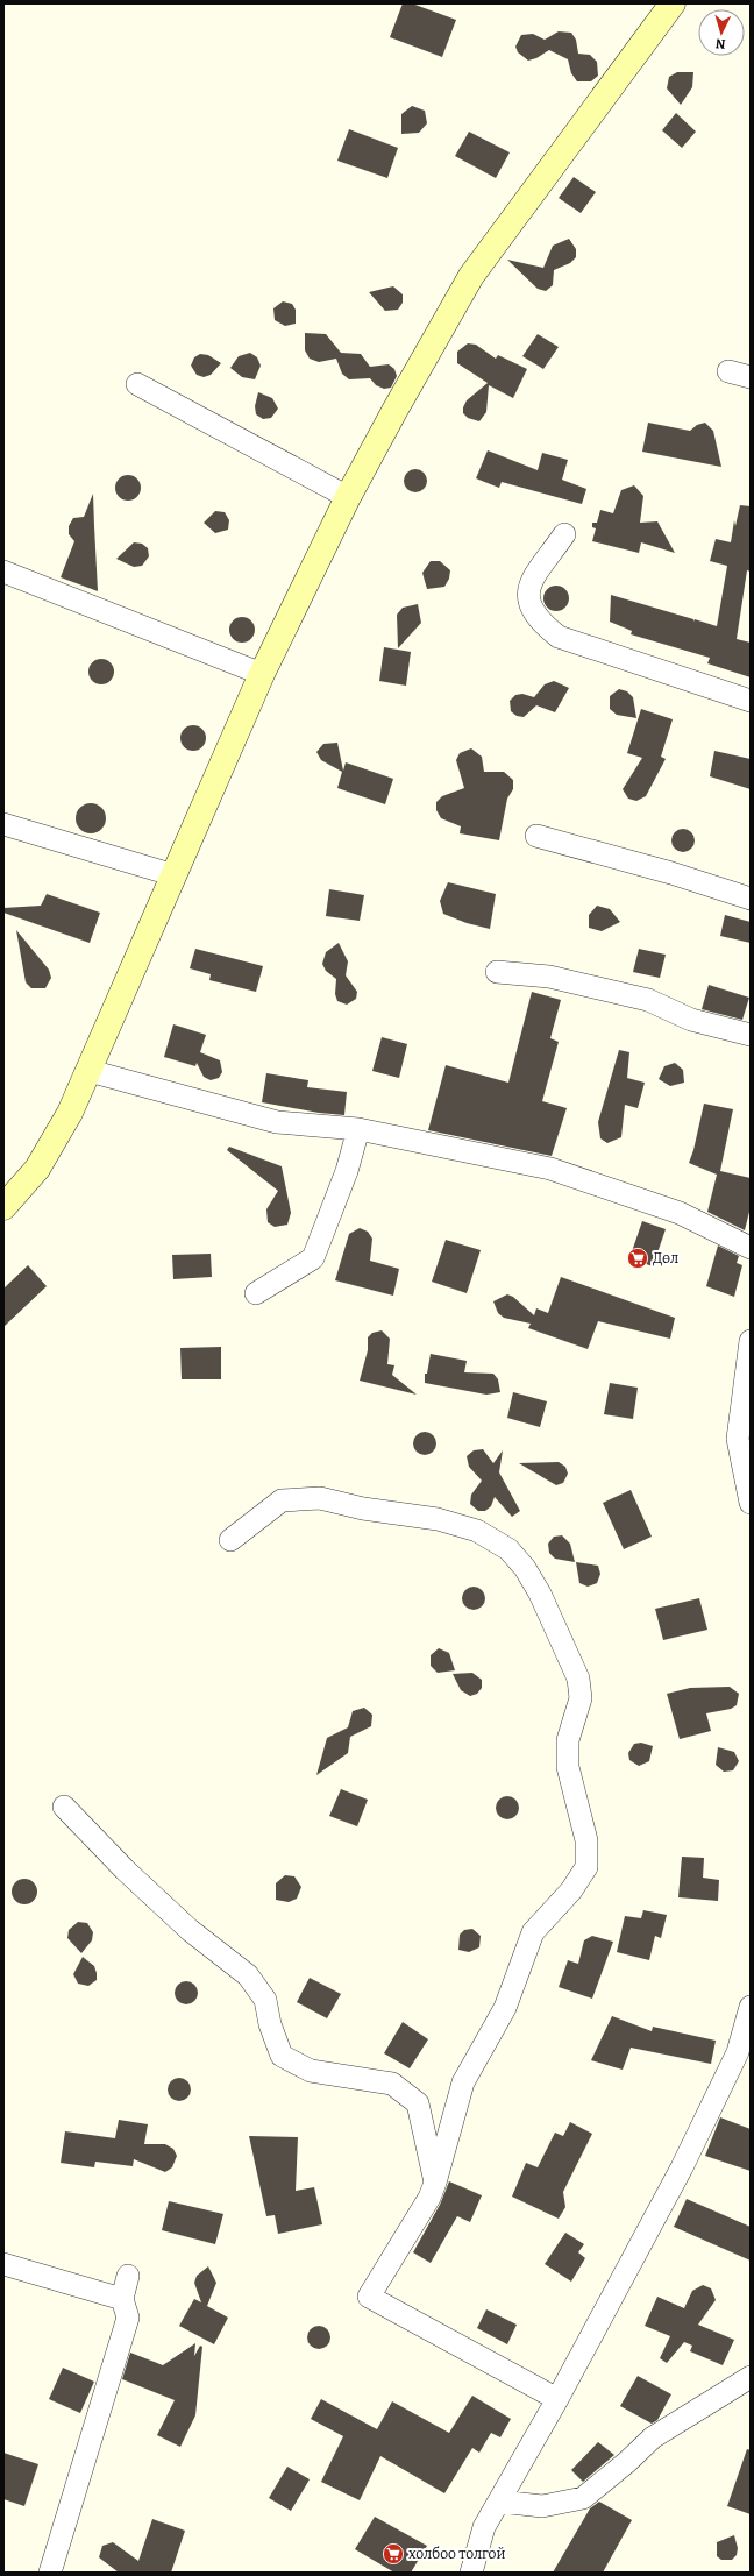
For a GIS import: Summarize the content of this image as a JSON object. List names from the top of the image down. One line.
{"places":{"supermarket":["Дөл","холбоо толгой"]},"north":"bottom"}
